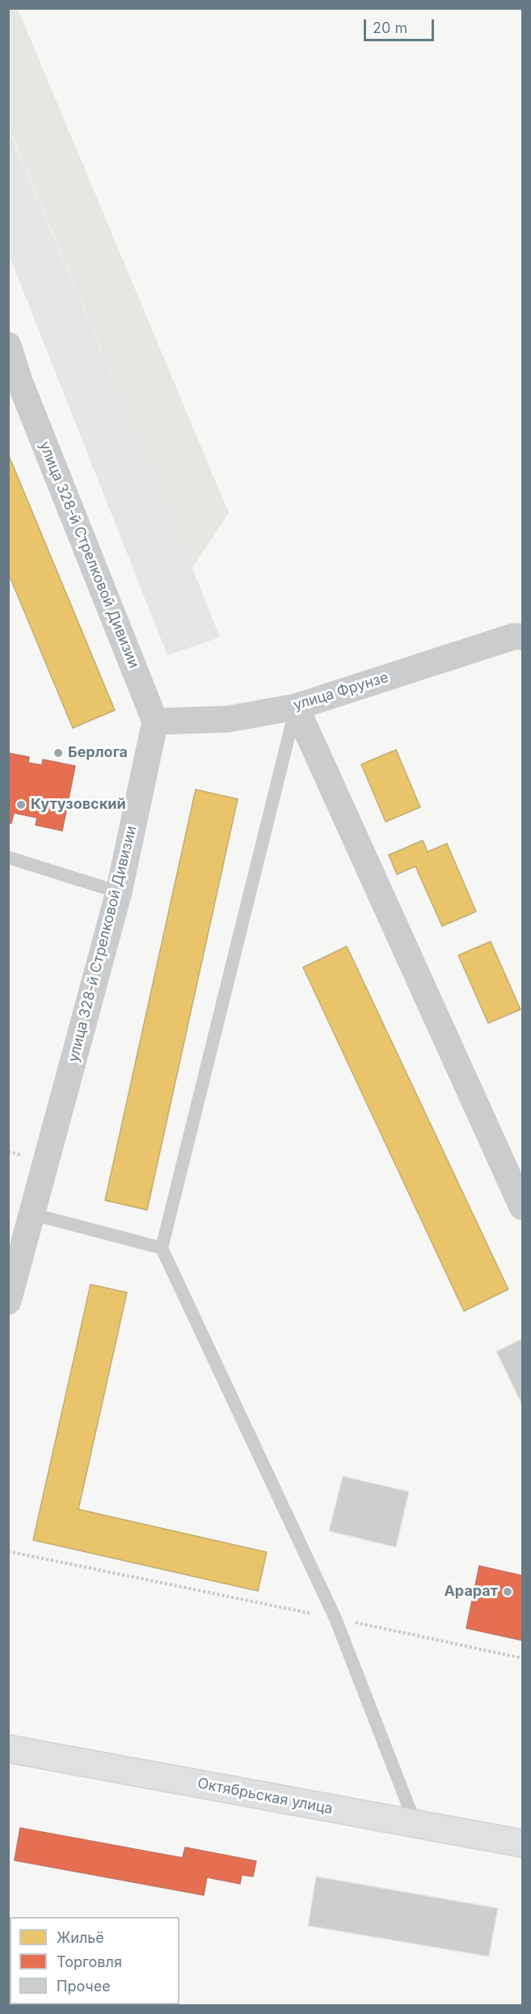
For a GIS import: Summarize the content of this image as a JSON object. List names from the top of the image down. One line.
{"streets":{"main road":["Октябрьская улица"],"street":["улица 328-й Стрелковой Дивизии","улица Фрунзе"]},"crossings":[["улица 328-й Стрелковой Дивизии","улица Фрунзе"]],"places":["Берлога","Кутузовский","Арарат"],"legend":["Жильё","Торговля","Прочее"],"scale_bar":"20 m"}
